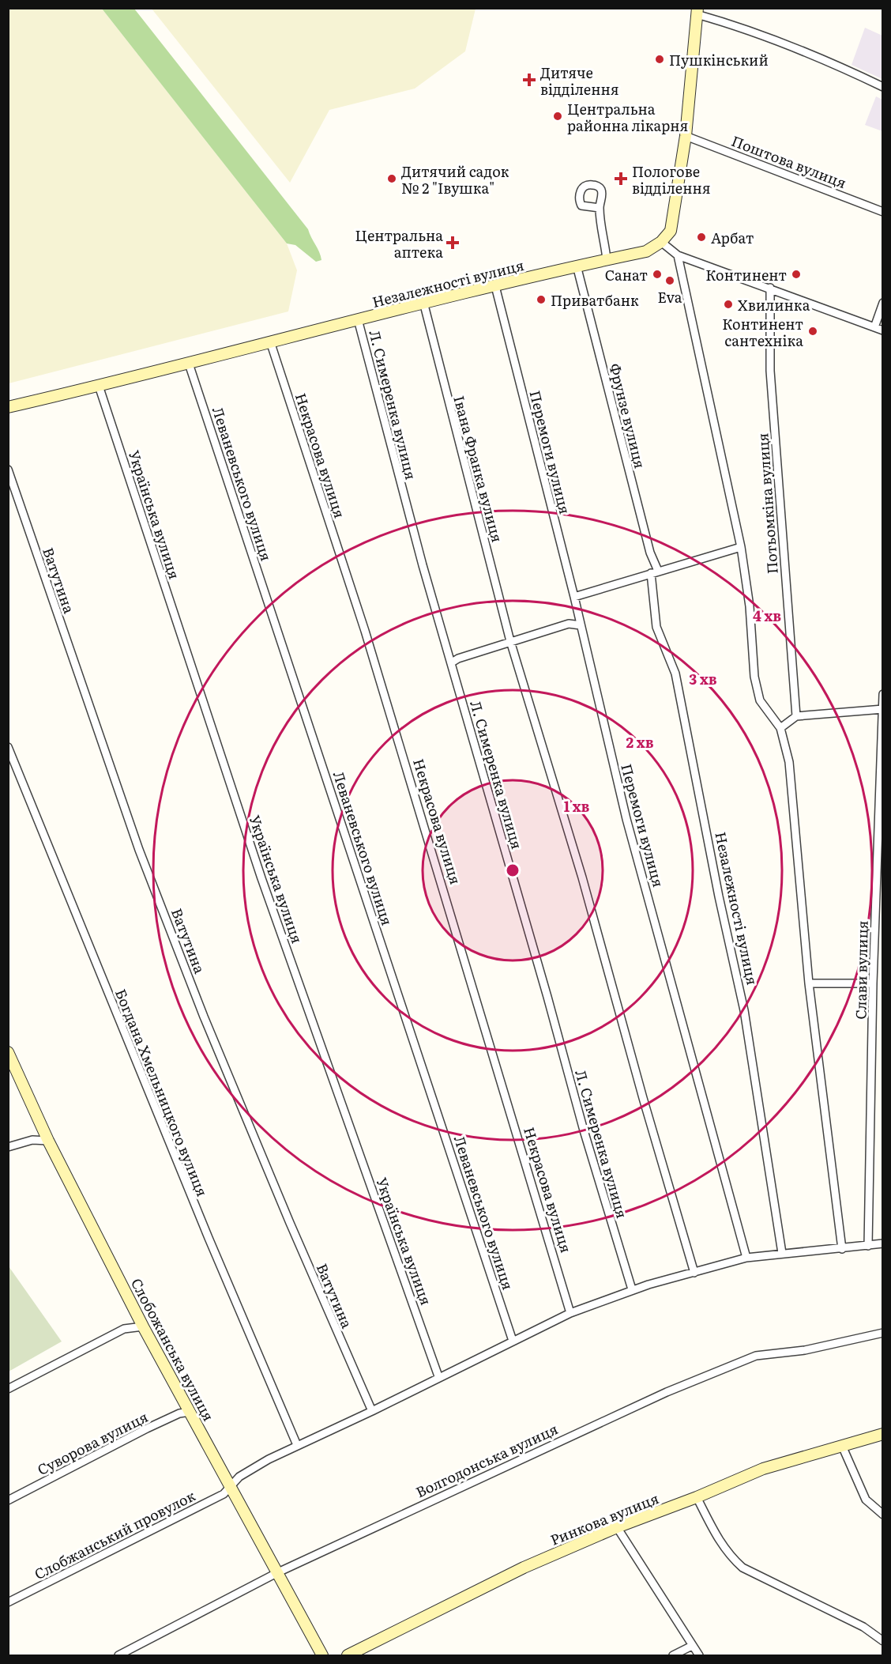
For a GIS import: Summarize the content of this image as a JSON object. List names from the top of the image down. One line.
{"streets":{"main road":["Незалежності вулиця","Слобожанська вулиця","Ринкова вулиця"],"street":["Поштова вулиця","Л. Симеренка вулиця","Фрунзе вулиця","Перемоги вулиця","Некрасова вулиця","Івана Франка вулиця","Леваневського вулиця","Потьомкіна вулиця","Українська вулиця","Ватутина","Слави вулиця","Богдана Хмельницкого вулиця","Суворова вулиця","Волгодонська вулиця","Слобжанський провулок"]},"crossings":[["Незалежності вулиця","Л. Симеренка вулиця"],["Незалежності вулиця","Фрунзе вулиця"],["Незалежності вулиця","Перемоги вулиця"],["Незалежності вулиця","Некрасова вулиця"],["Незалежності вулиця","Івана Франка вулиця"],["Незалежності вулиця","Леваневського вулиця"],["Незалежності вулиця","Українська вулиця"],["Незалежності вулиця","Слобжанський провулок"],["Л. Симеренка вулиця","Слобжанський провулок"],["Перемоги вулиця","Слобжанський провулок"],["Некрасова вулиця","Слобжанський провулок"],["Івана Франка вулиця","Слобжанський провулок"],["Леваневського вулиця","Слобжанський провулок"],["Українська вулиця","Слобжанський провулок"],["Ватутина","Слобжанський провулок"],["Слави вулиця","Слобжанський провулок"],["Богдана Хмельницкого вулиця","Слобжанський провулок"],["Слобожанська вулиця","Суворова вулиця"],["Слобожанська вулиця","Волгодонська вулиця"],["Слобожанська вулиця","Слобжанський провулок"]],"places":{"other":["Пушкінський","Центральна районна лікарня","Дитячий садок № 2 \"Івушка\"","Арбат","Санат","Континент","Eva","Приватбанк","Хвилинка","Континент сантехніка"],"health":["Дитяче відділення","Пологове відділення","Центральна аптека"]},"rings":["4 хв","3 хв","2 хв","1 хв"]}
